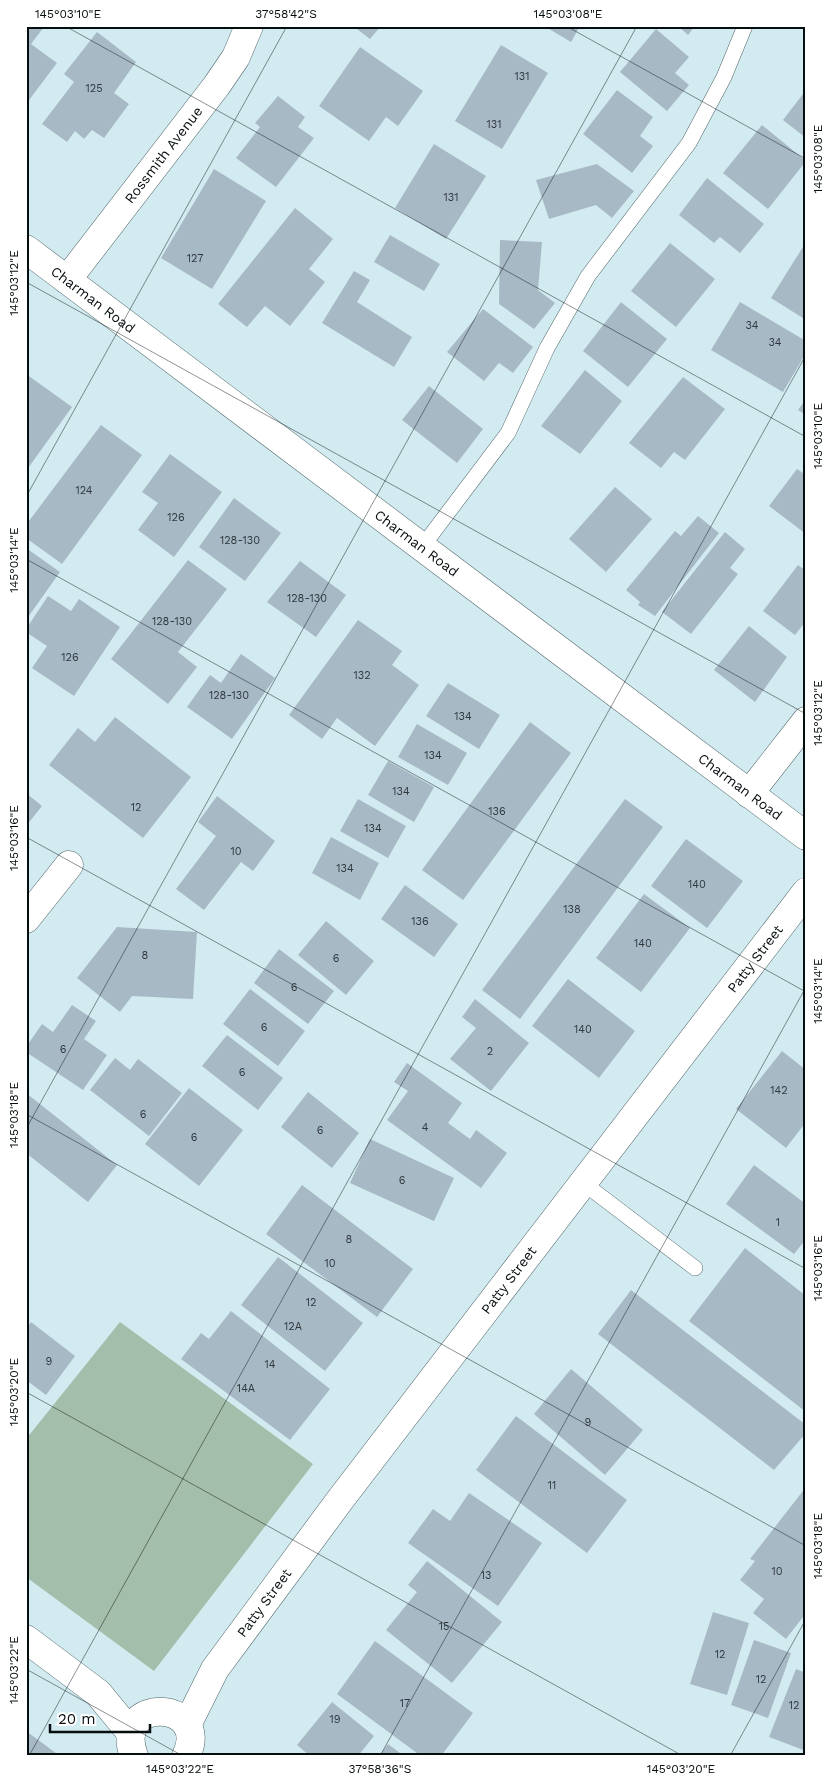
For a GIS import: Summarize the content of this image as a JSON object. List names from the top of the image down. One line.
{"streets":{"street":["Rossmith Avenue","Charman Road","Patty Street"]},"crossings":[["Rossmith Avenue","Charman Road"]],"house_numbers":["131","125","131","131","127","34","34","124","126","128-130","128-130","128-130","126","132","128-130","134","134","134","12","136","134","10","134","140","138","136","140","8","6","6","6","140","6","2","6","142","6","4","6","6","6","1","8","10","12","12A","9","14","14A","9","11","10","13","15","12","12","17","12","19"],"scale_bar":"20 m","coordinates":["145°03'10\"E","37°58'42\"S","145°03'08\"E","145°03'12\"E","145°03'14\"E","145°03'16\"E","145°03'18\"E","145°03'20\"E","145°03'22\"E","37°58'36\"S"]}
